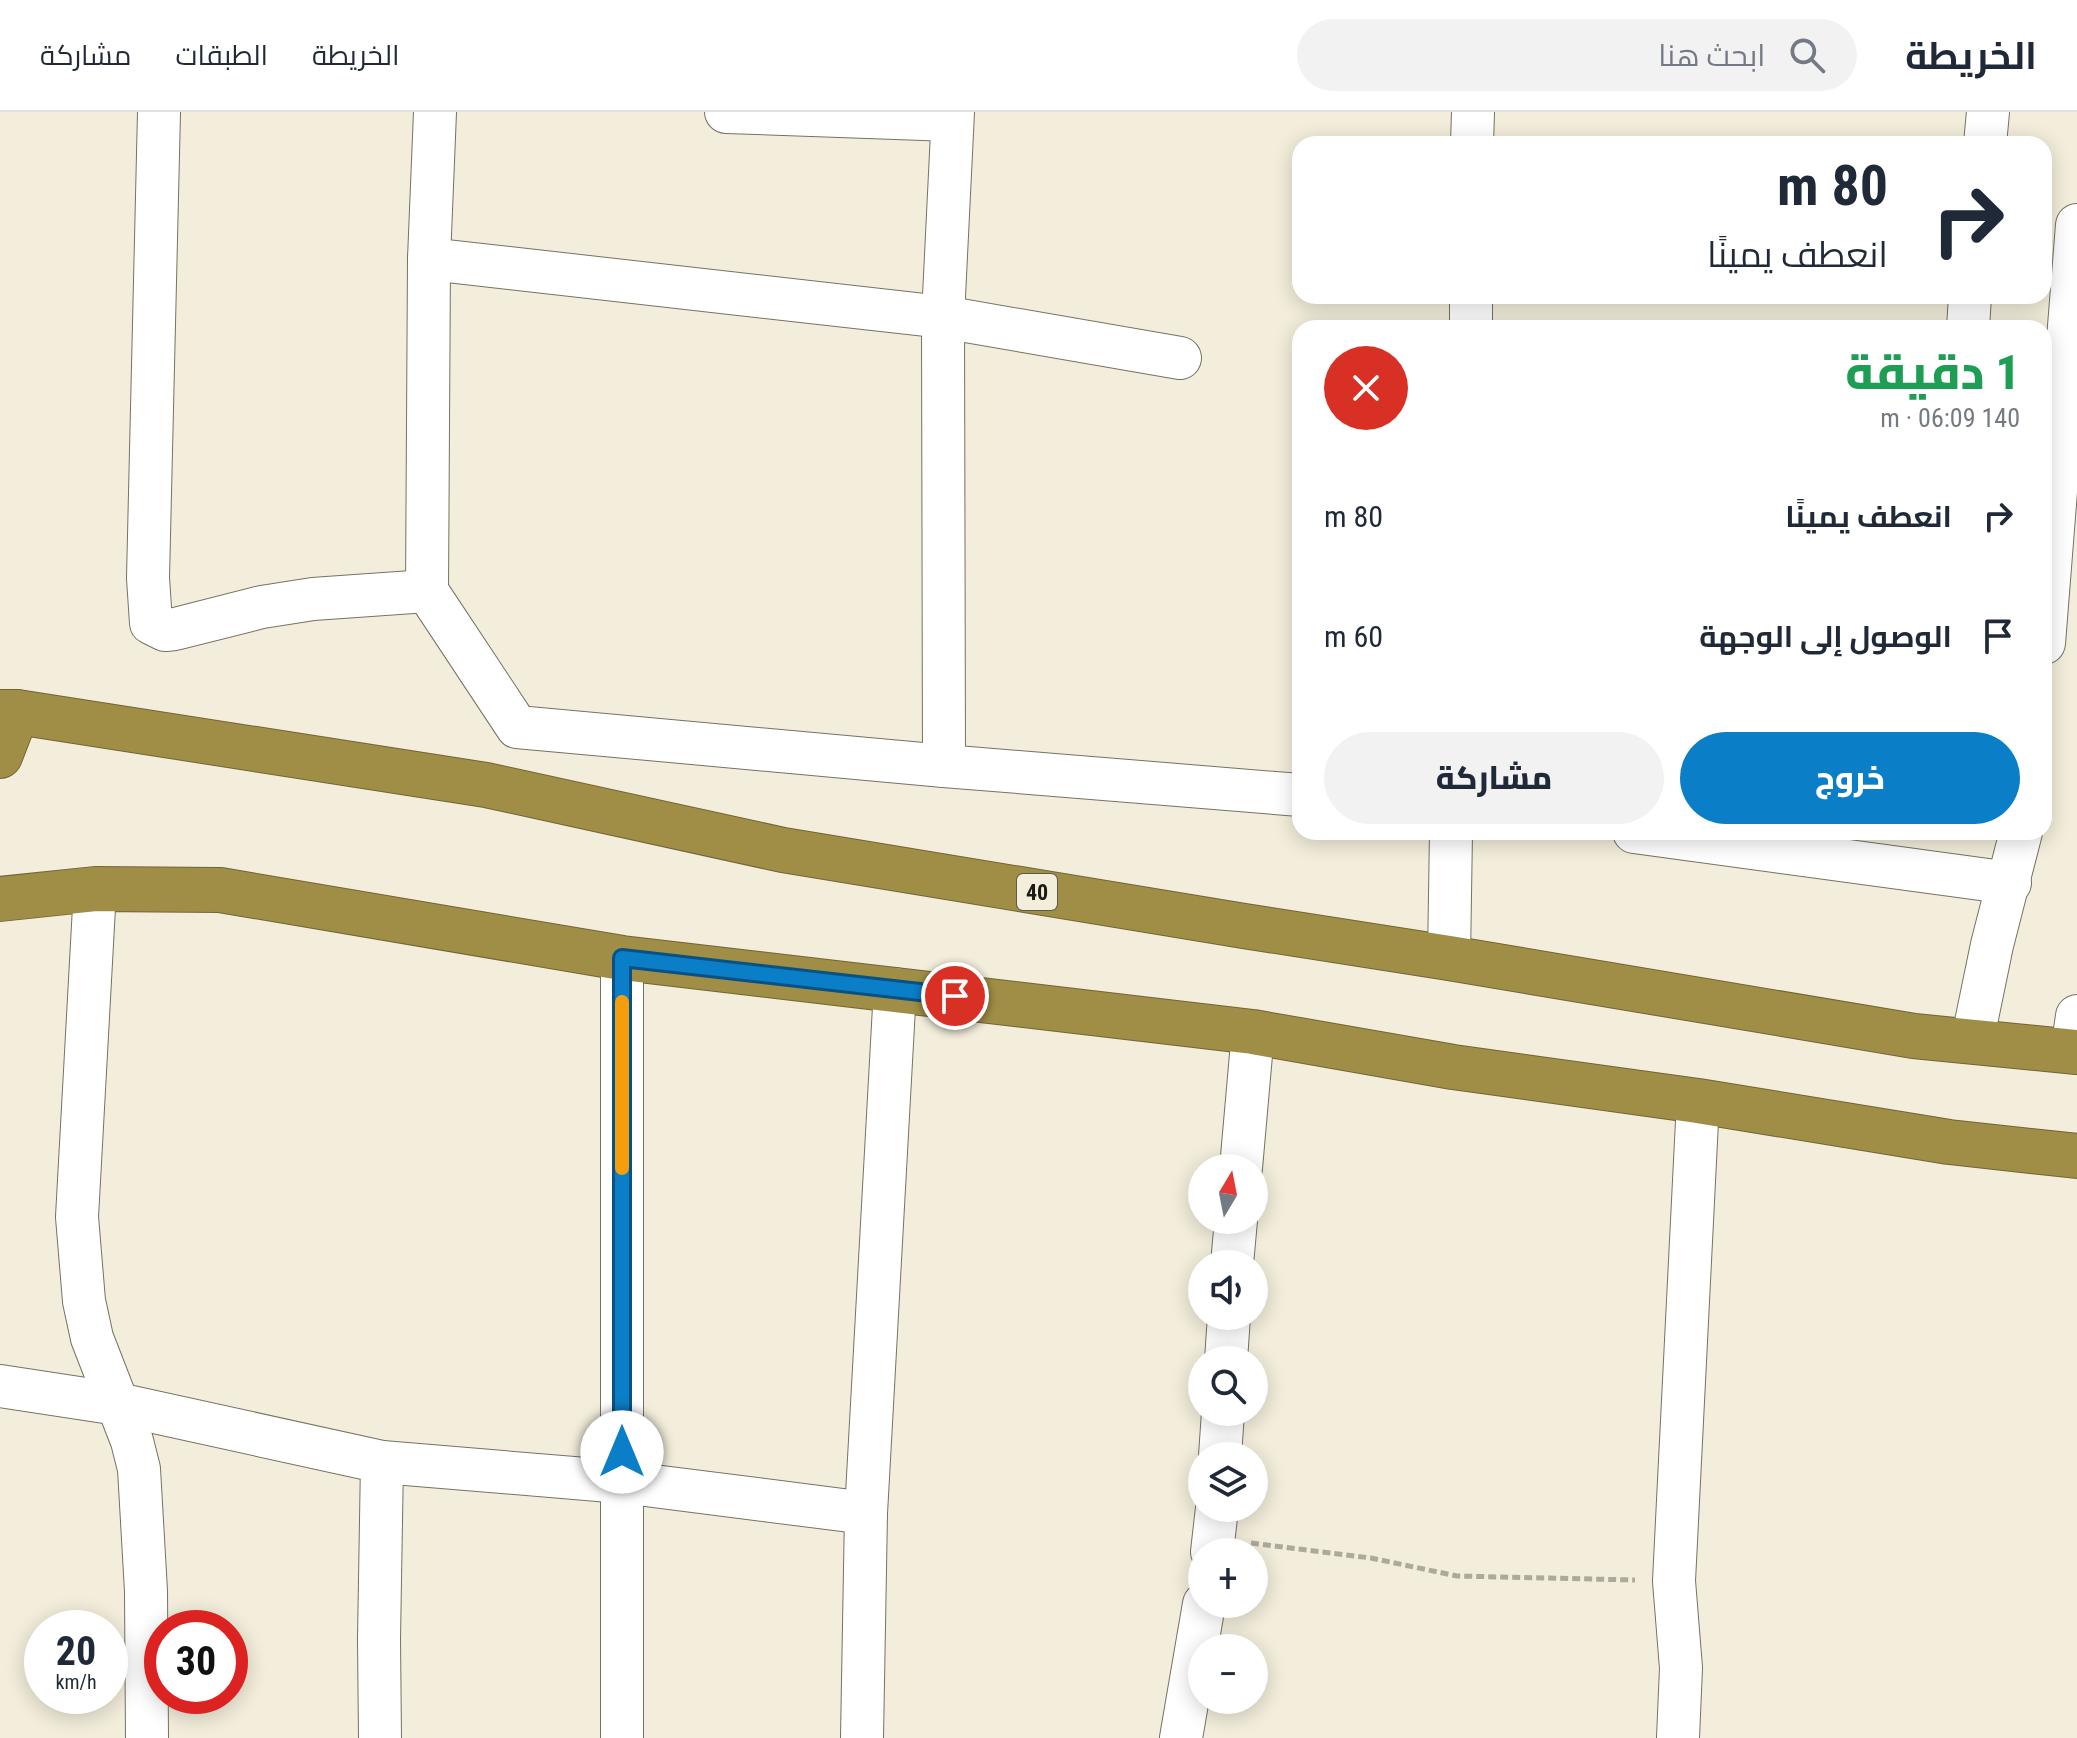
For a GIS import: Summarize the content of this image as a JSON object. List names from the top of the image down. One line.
{"streets":{"highway":["40"]},"north":"top","page":{"header":"الخريطة","search":"ابحث هنا","nav":["الخريطة","الطبقات","مشاركة"],"turn":["80 m","انعطف يمينًا"],"heading":["1 دقيقة","140 m · 06:09"],"list":[{"name":"انعطف يمينًا","value":"80 m"},{"name":"الوصول إلى الوجهة","value":"60 m"}],"buttons":["خروج","مشاركة"],"map_buttons":["+","−"],"speed":"20 km/h","limit":"30"}}
